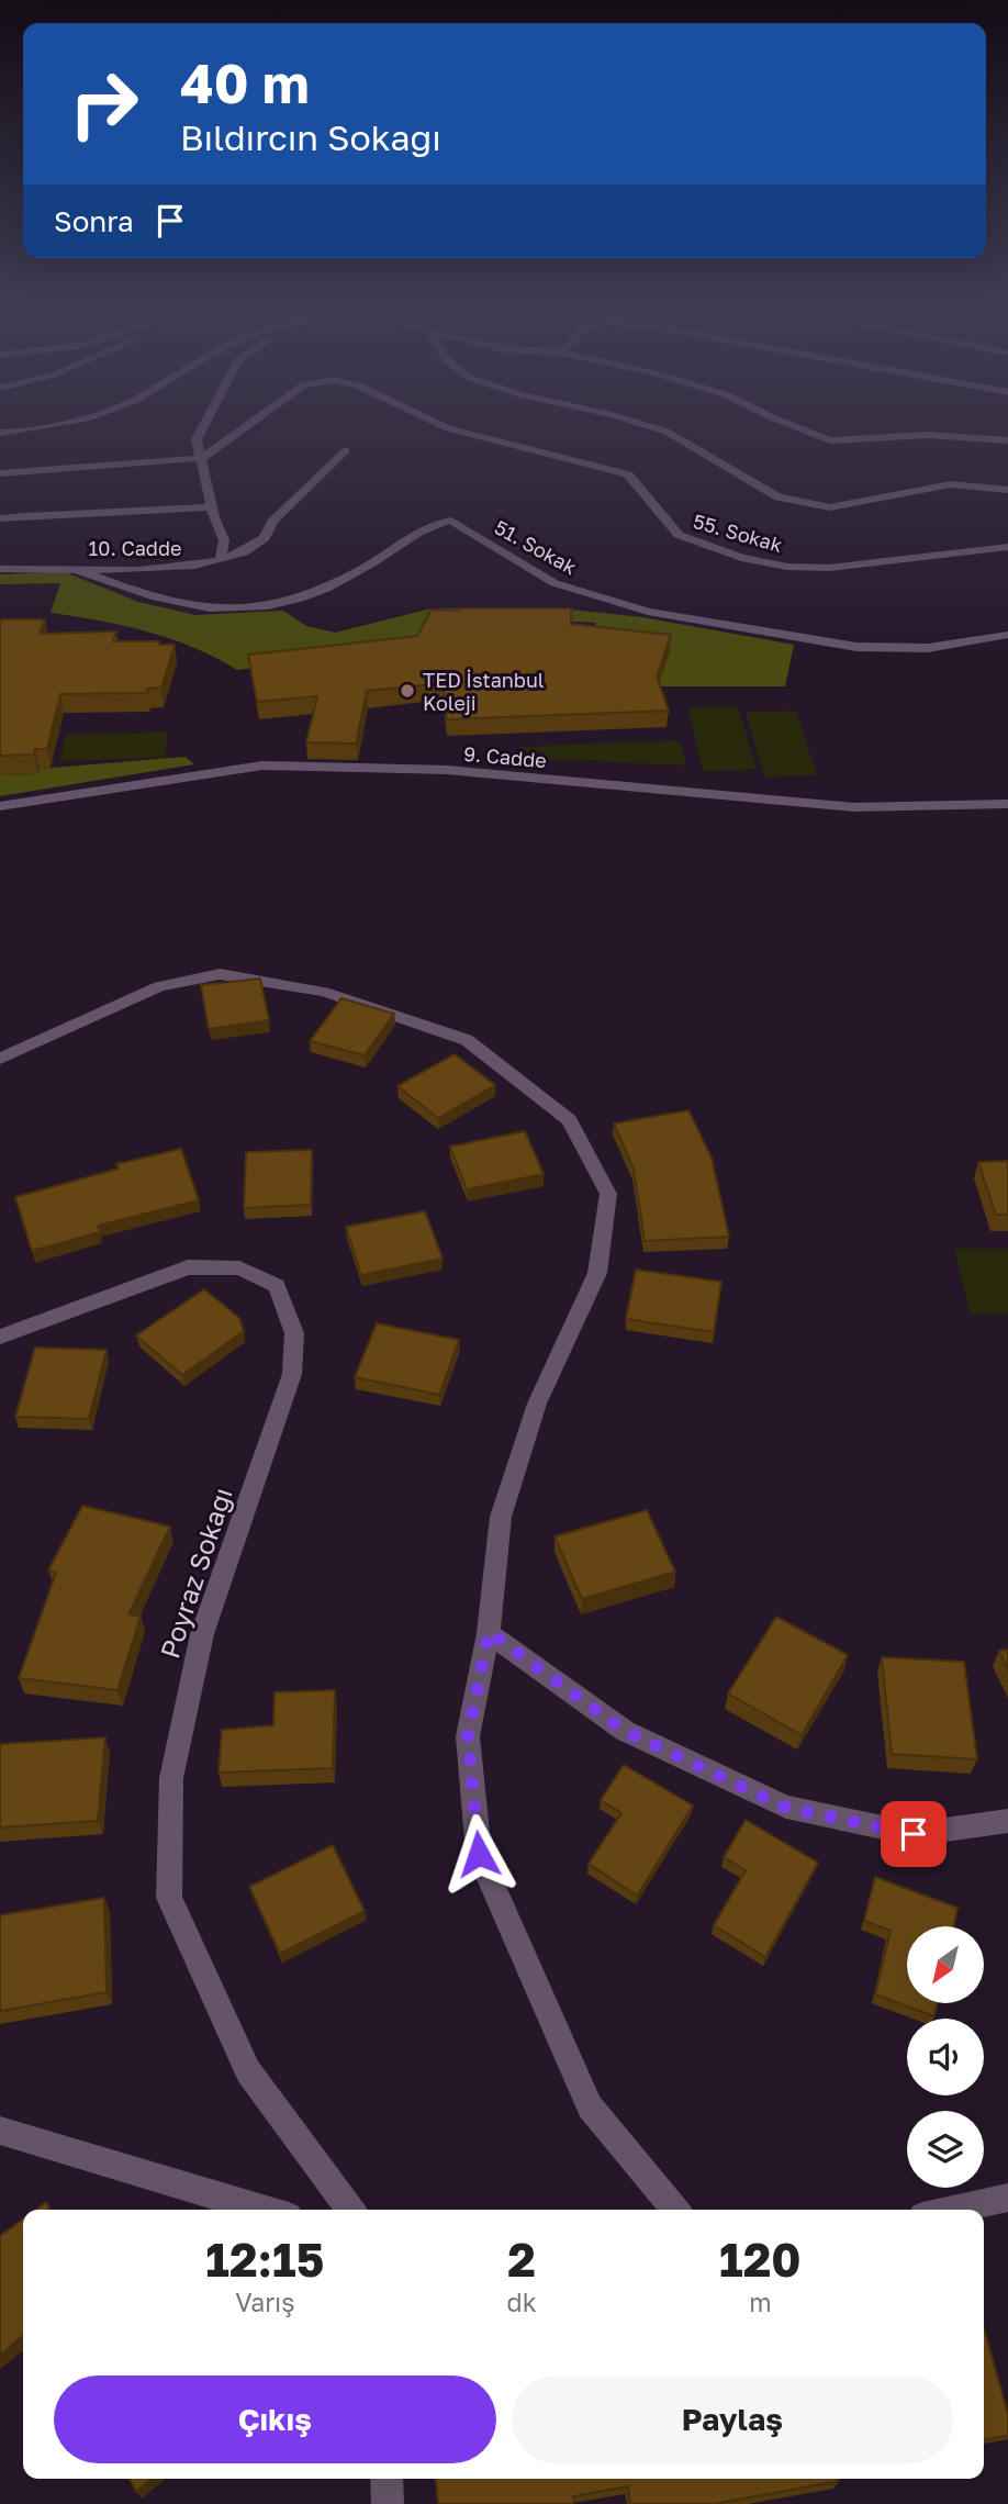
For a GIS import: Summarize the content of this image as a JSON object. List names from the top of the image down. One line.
{"streets":{"street":["55. Sokak","51. Sokak","10. Cadde","9. Cadde","Poyraz Sokağı"]},"crossings":[["51. Sokak","10. Cadde"]],"places":["TED İstanbul Koleji"],"north":"bottom left","page":{"turn":["40 m","Bıldırcın Sokağı"],"then":"Sonra","eta":["12:15","Varış","2","dk","120","m"],"buttons":["Çıkış","Paylaş"]}}
